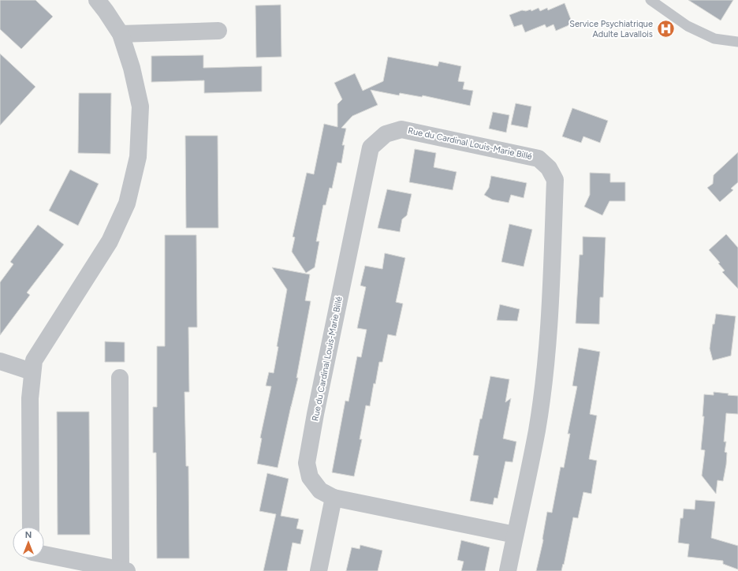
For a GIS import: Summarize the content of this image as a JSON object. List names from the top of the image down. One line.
{"streets":{"street":["Rue du Cardinal Louis-Marie Billé"]},"places":{"hospital":["Service Psychiatrique Adulte Lavallois"]},"north":"top"}
